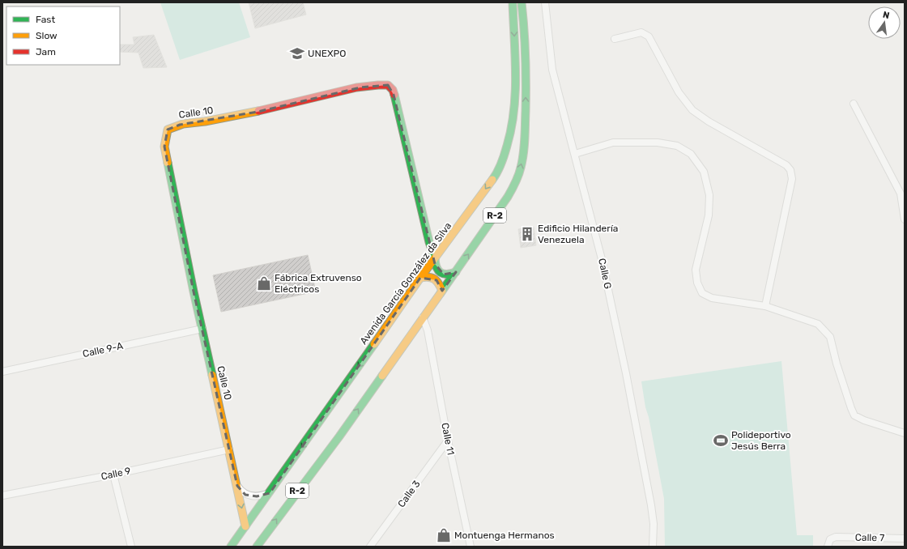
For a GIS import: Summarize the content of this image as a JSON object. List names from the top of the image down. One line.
{"streets":{"main road":["Calle 10","R-2","Avenida García González da Silva"],"street":["Calle G","Calle 9-A","Calle 11","Calle 9","Calle 3","Calle 7"]},"crossings":[["Calle 10","Avenida García González da Silva"],["Calle 10","Calle 9-A"],["Calle 10","Calle 9"],["R-2","Calle 11"],["Calle 11","Calle 3"]],"places":{"school or university":["UNEXPO"],"building":["Edificio Hilandería Venezuela"],"shop":["Fábrica Extruvenso Eléctricos","Montuenga Hermanos"],"sports":["Polideportivo Jesús Berra"]},"legend":["Fast","Slow","Jam"],"north":"top"}
